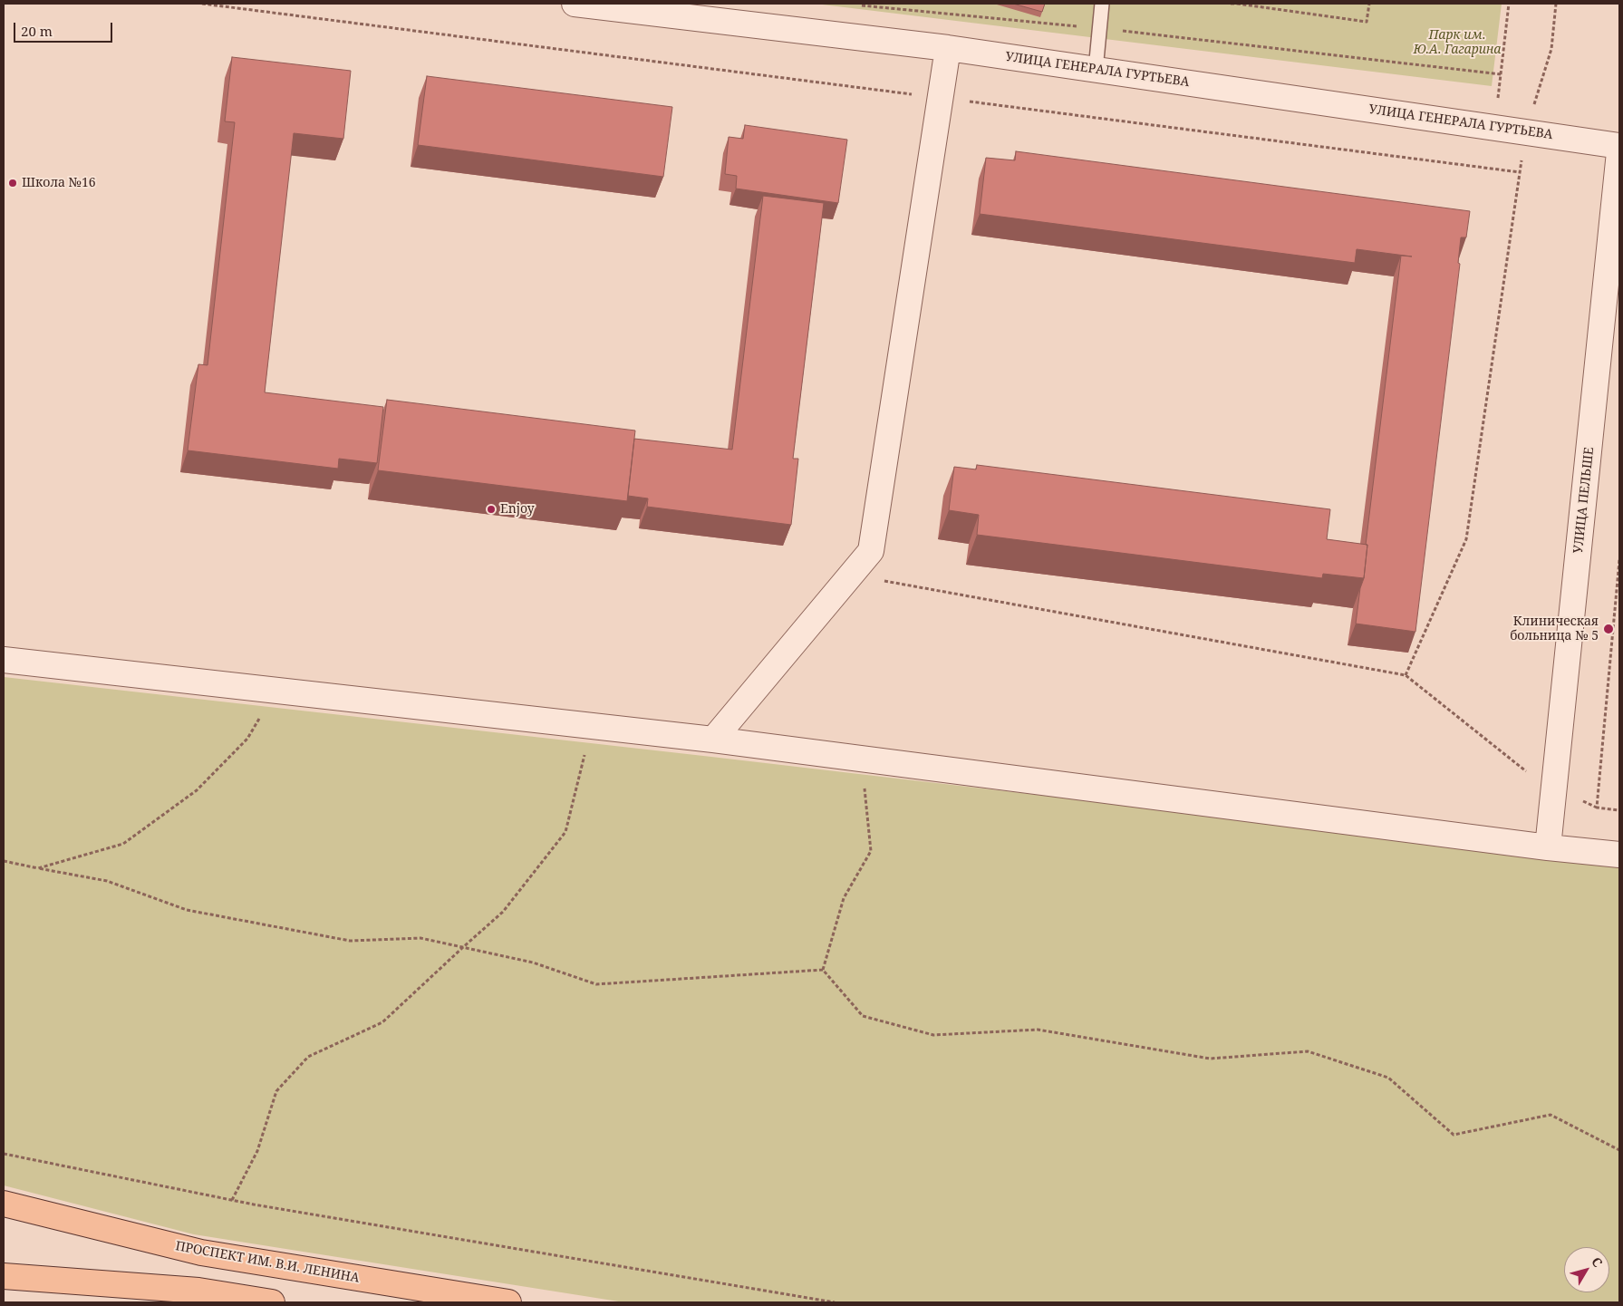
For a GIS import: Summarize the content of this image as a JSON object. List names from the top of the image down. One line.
{"streets":{"main road":["ПРОСПЕКТ ИМ. В.И. ЛЕНИНА"],"street":["УЛИЦА ГЕНЕРАЛА ГУРТЬЕВА","УЛИЦА ПЕЛЬШЕ"]},"parks":["Парк им. Ю.А. Гагарина"],"places":["Школа №16","Enjoy","Клиническая больница № 5"],"scale_bar":"20 m","north":"top right"}
